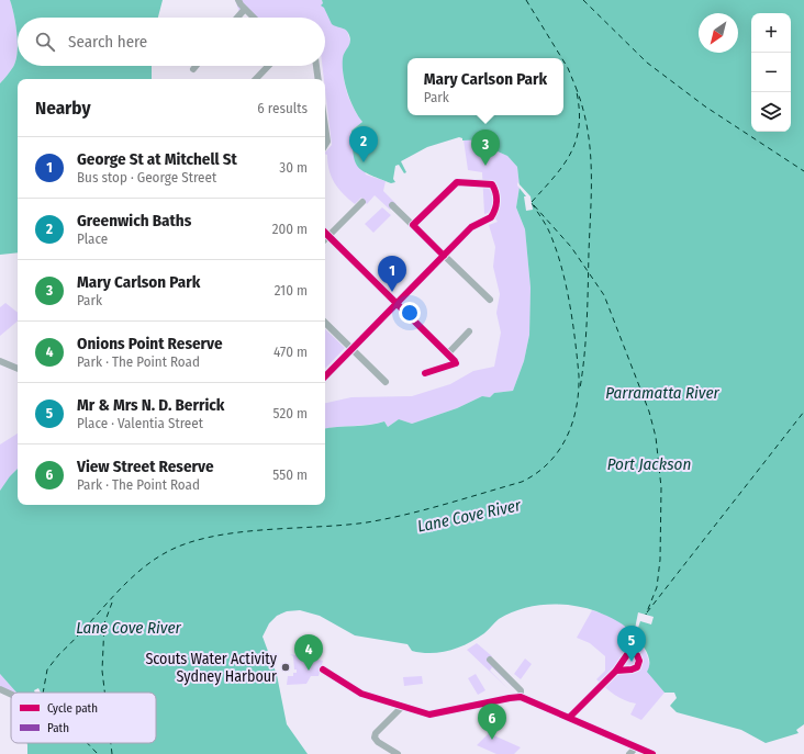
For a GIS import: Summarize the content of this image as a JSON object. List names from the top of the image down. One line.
{"water":["Parramatta River","Port Jackson","Lane Cove River"],"places":["Scouts Water Activity Sydney Harbour"],"legend":["Cycle path","Path"],"north":"bottom left","page":{"map_buttons":["+","−"],"search":"Search here","popup":["Mary Carlson Park","Park"],"heading":["Nearby","6 results"],"pins":["2","3","1","5","4","6"],"list":[{"mark":"1","name":"George St at Mitchell St","note":"Bus stop · George Street","value":"30 m"},{"mark":"2","name":"Greenwich Baths","note":"Place","value":"200 m"},{"mark":"3","name":"Mary Carlson Park","note":"Park","value":"210 m"},{"mark":"4","name":"Onions Point Reserve","note":"Park · The Point Road","value":"470 m"},{"mark":"5","name":"Mr & Mrs N. D. Berrick","note":"Place · Valentia Street","value":"520 m"},{"mark":"6","name":"View Street Reserve","note":"Park · The Point Road","value":"550 m"}]}}
